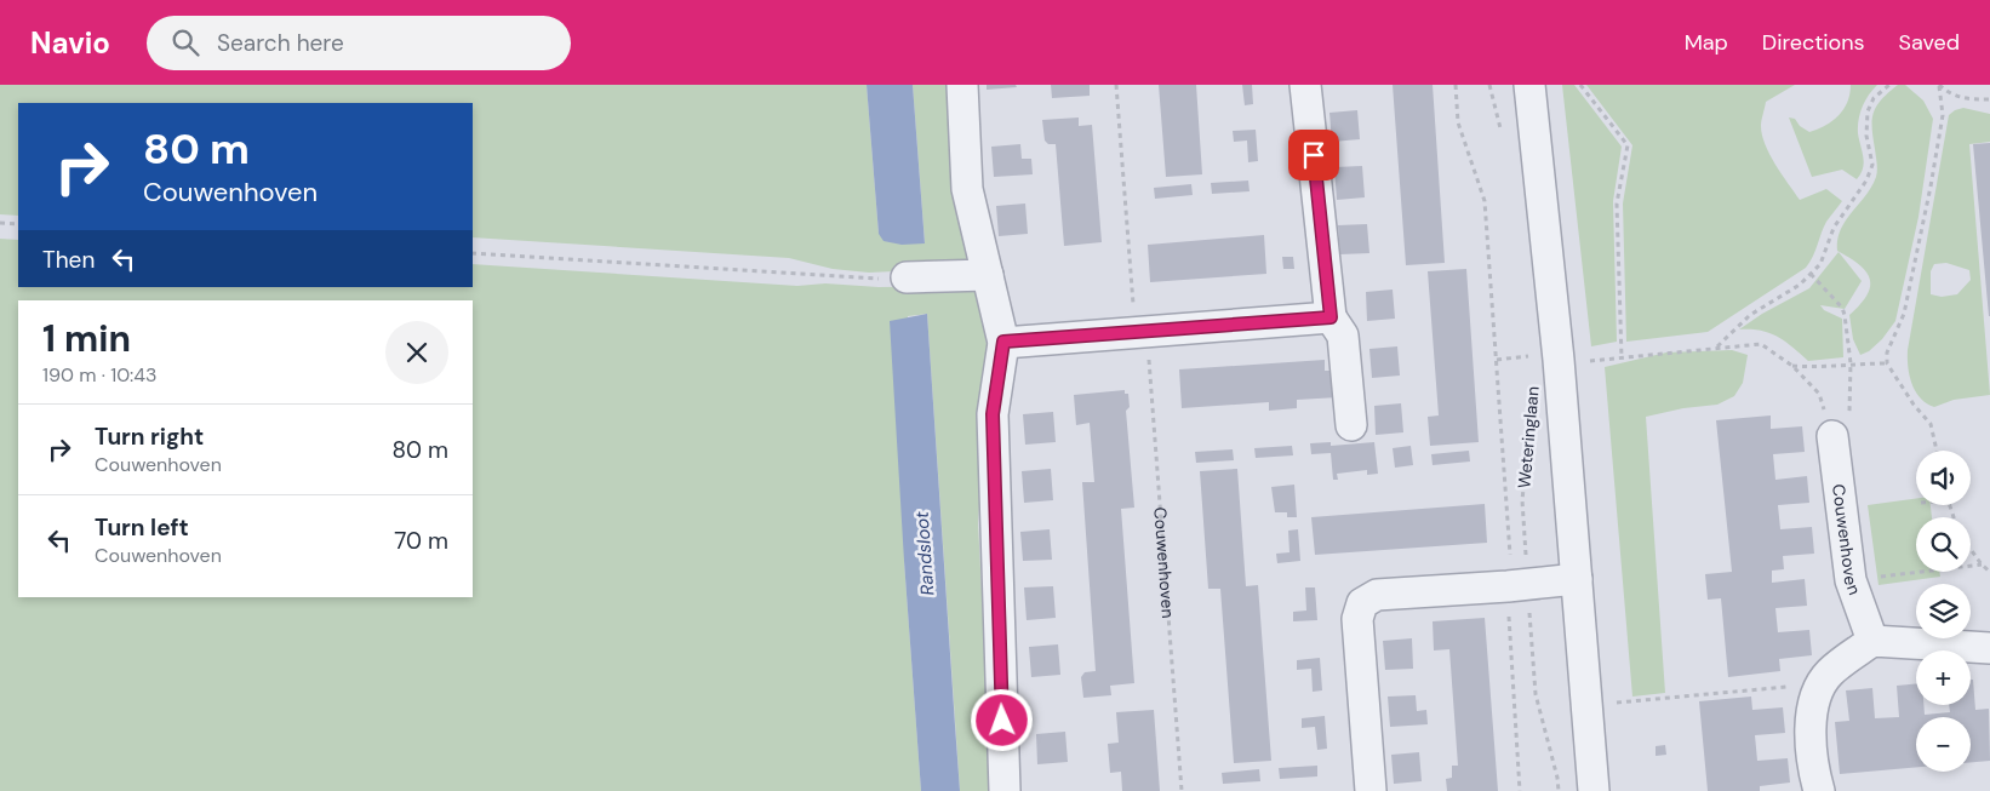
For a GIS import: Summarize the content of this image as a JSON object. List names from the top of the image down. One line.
{"streets":{"street":["Weteringlaan","Couwenhoven"]},"water":["Randsloot"],"page":{"header":"Navio","search":"Search here","nav":["Map","Directions","Saved"],"turn":["80 m","Couwenhoven"],"then":"Then","heading":["1 min","190 m · 10:43"],"list":[{"name":"Turn right","note":"Couwenhoven","value":"80 m"},{"name":"Turn left","note":"Couwenhoven","value":"70 m"}],"map_buttons":["+","−"]}}
